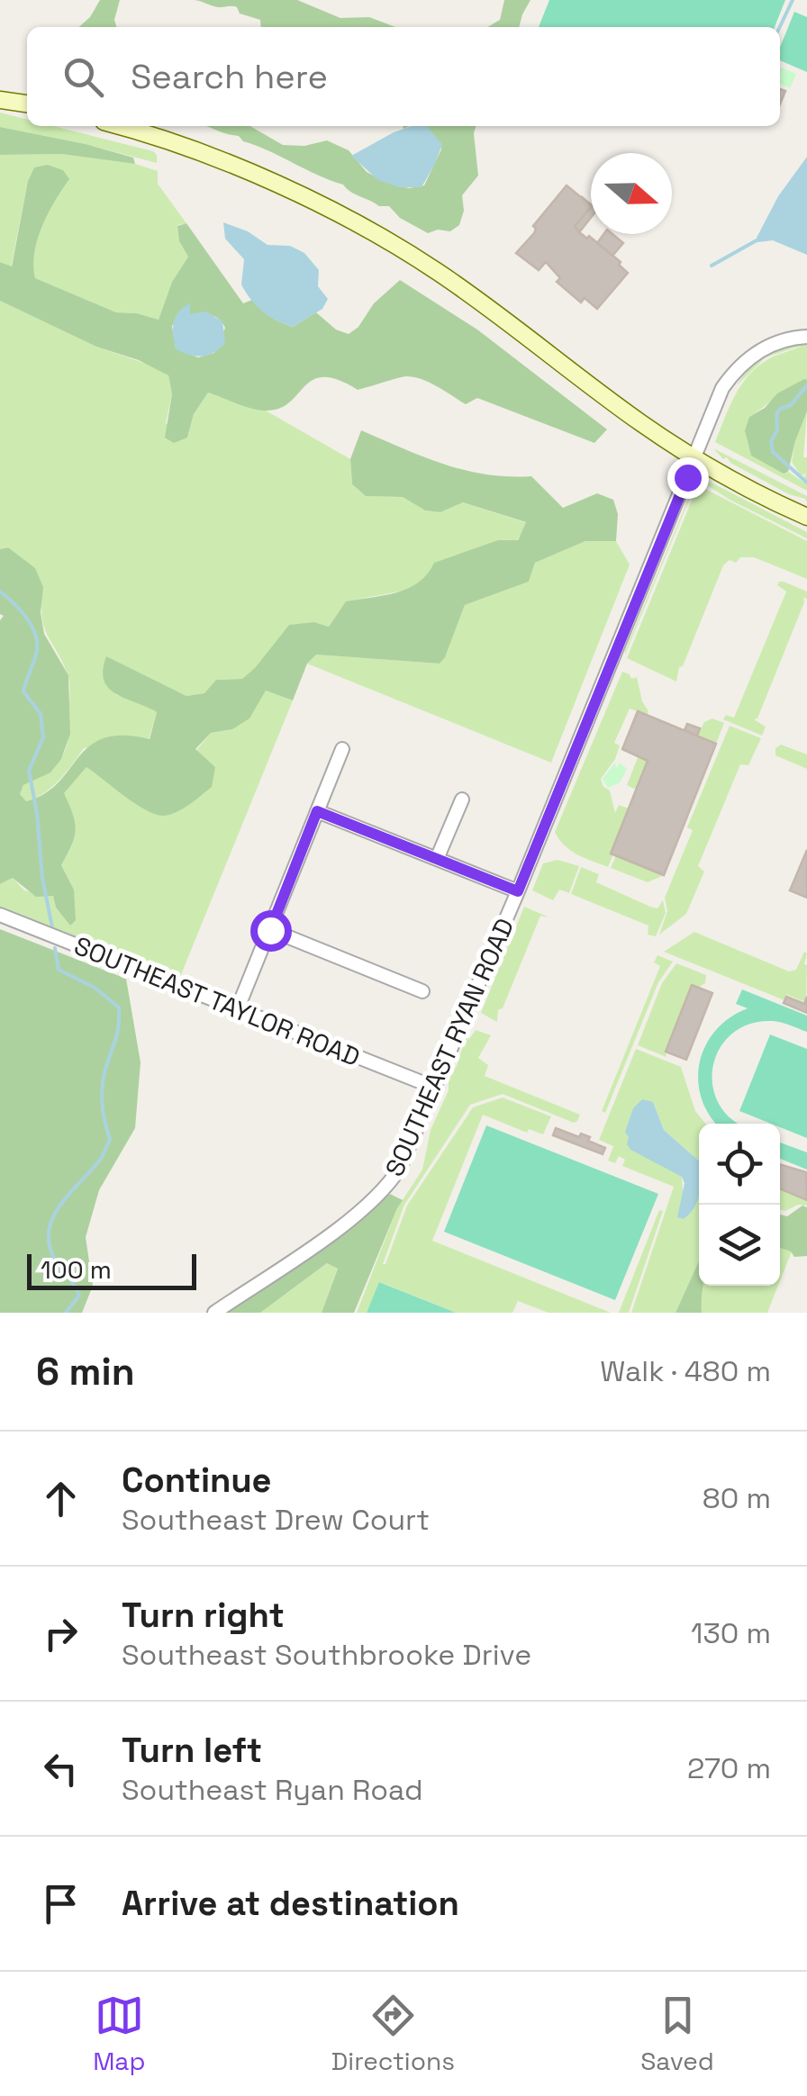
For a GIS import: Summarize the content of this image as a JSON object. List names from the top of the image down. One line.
{"streets":{"street":["SOUTHEAST TAYLOR ROAD","SOUTHEAST RYAN ROAD"]},"crossings":[["SOUTHEAST TAYLOR ROAD","SOUTHEAST RYAN ROAD"]],"scale_bar":"100 m","north":"right","page":{"search":"Search here","scale":"100 m","heading":["6 min","Walk · 480 m"],"list":[["Continue","Southeast Drew Court","80 m"],["Turn right","Southeast Southbrooke Drive","130 m"],["Turn left","Southeast Ryan Road","270 m"],"Arrive at destination"],"nav":["Map","Directions","Saved"]}}
